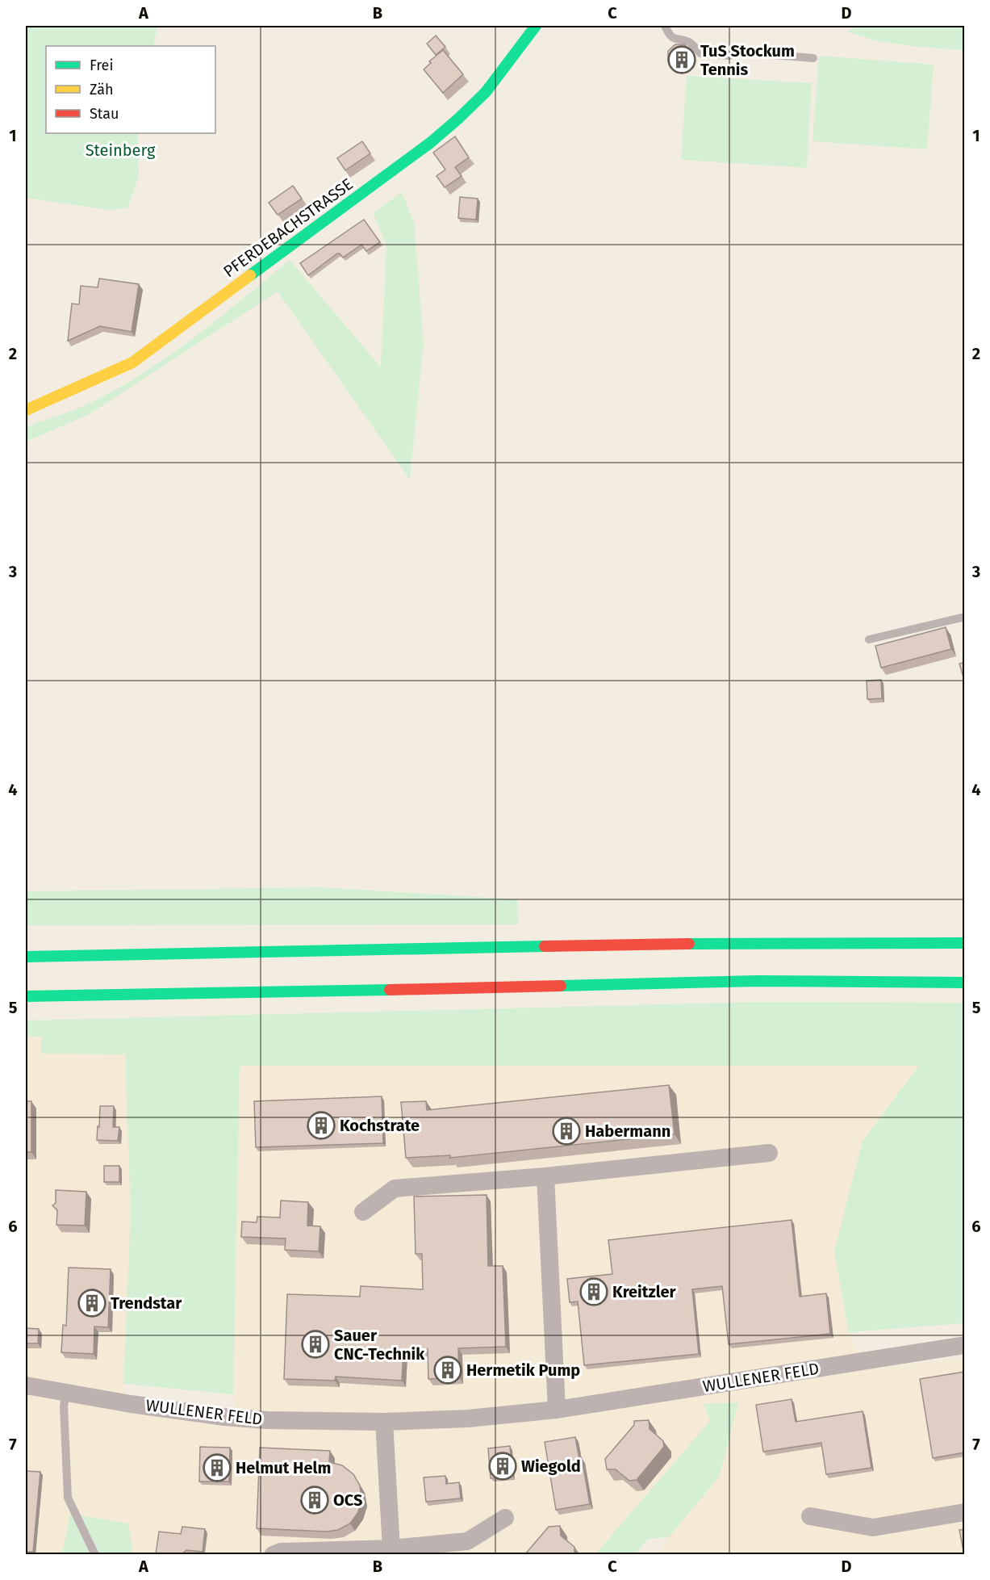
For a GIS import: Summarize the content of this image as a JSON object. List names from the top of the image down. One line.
{"streets":{"main road":["PFERDEBACHSTRASSE"],"street":["WULLENER FELD"]},"parks":["Steinberg"],"places":{"building":["TuS Stockum Tennis","Kochstrate","Habermann","Kreitzler","Trendstar","Sauer CNC-Technik","Hermetik Pump","Wiegold","Helmut Helm","OCS"]},"legend":["Frei","Zäh","Stau"],"grid":{"columns":["A","B","C","D"],"rows":["1","2","3","4","5","6","7"]}}
